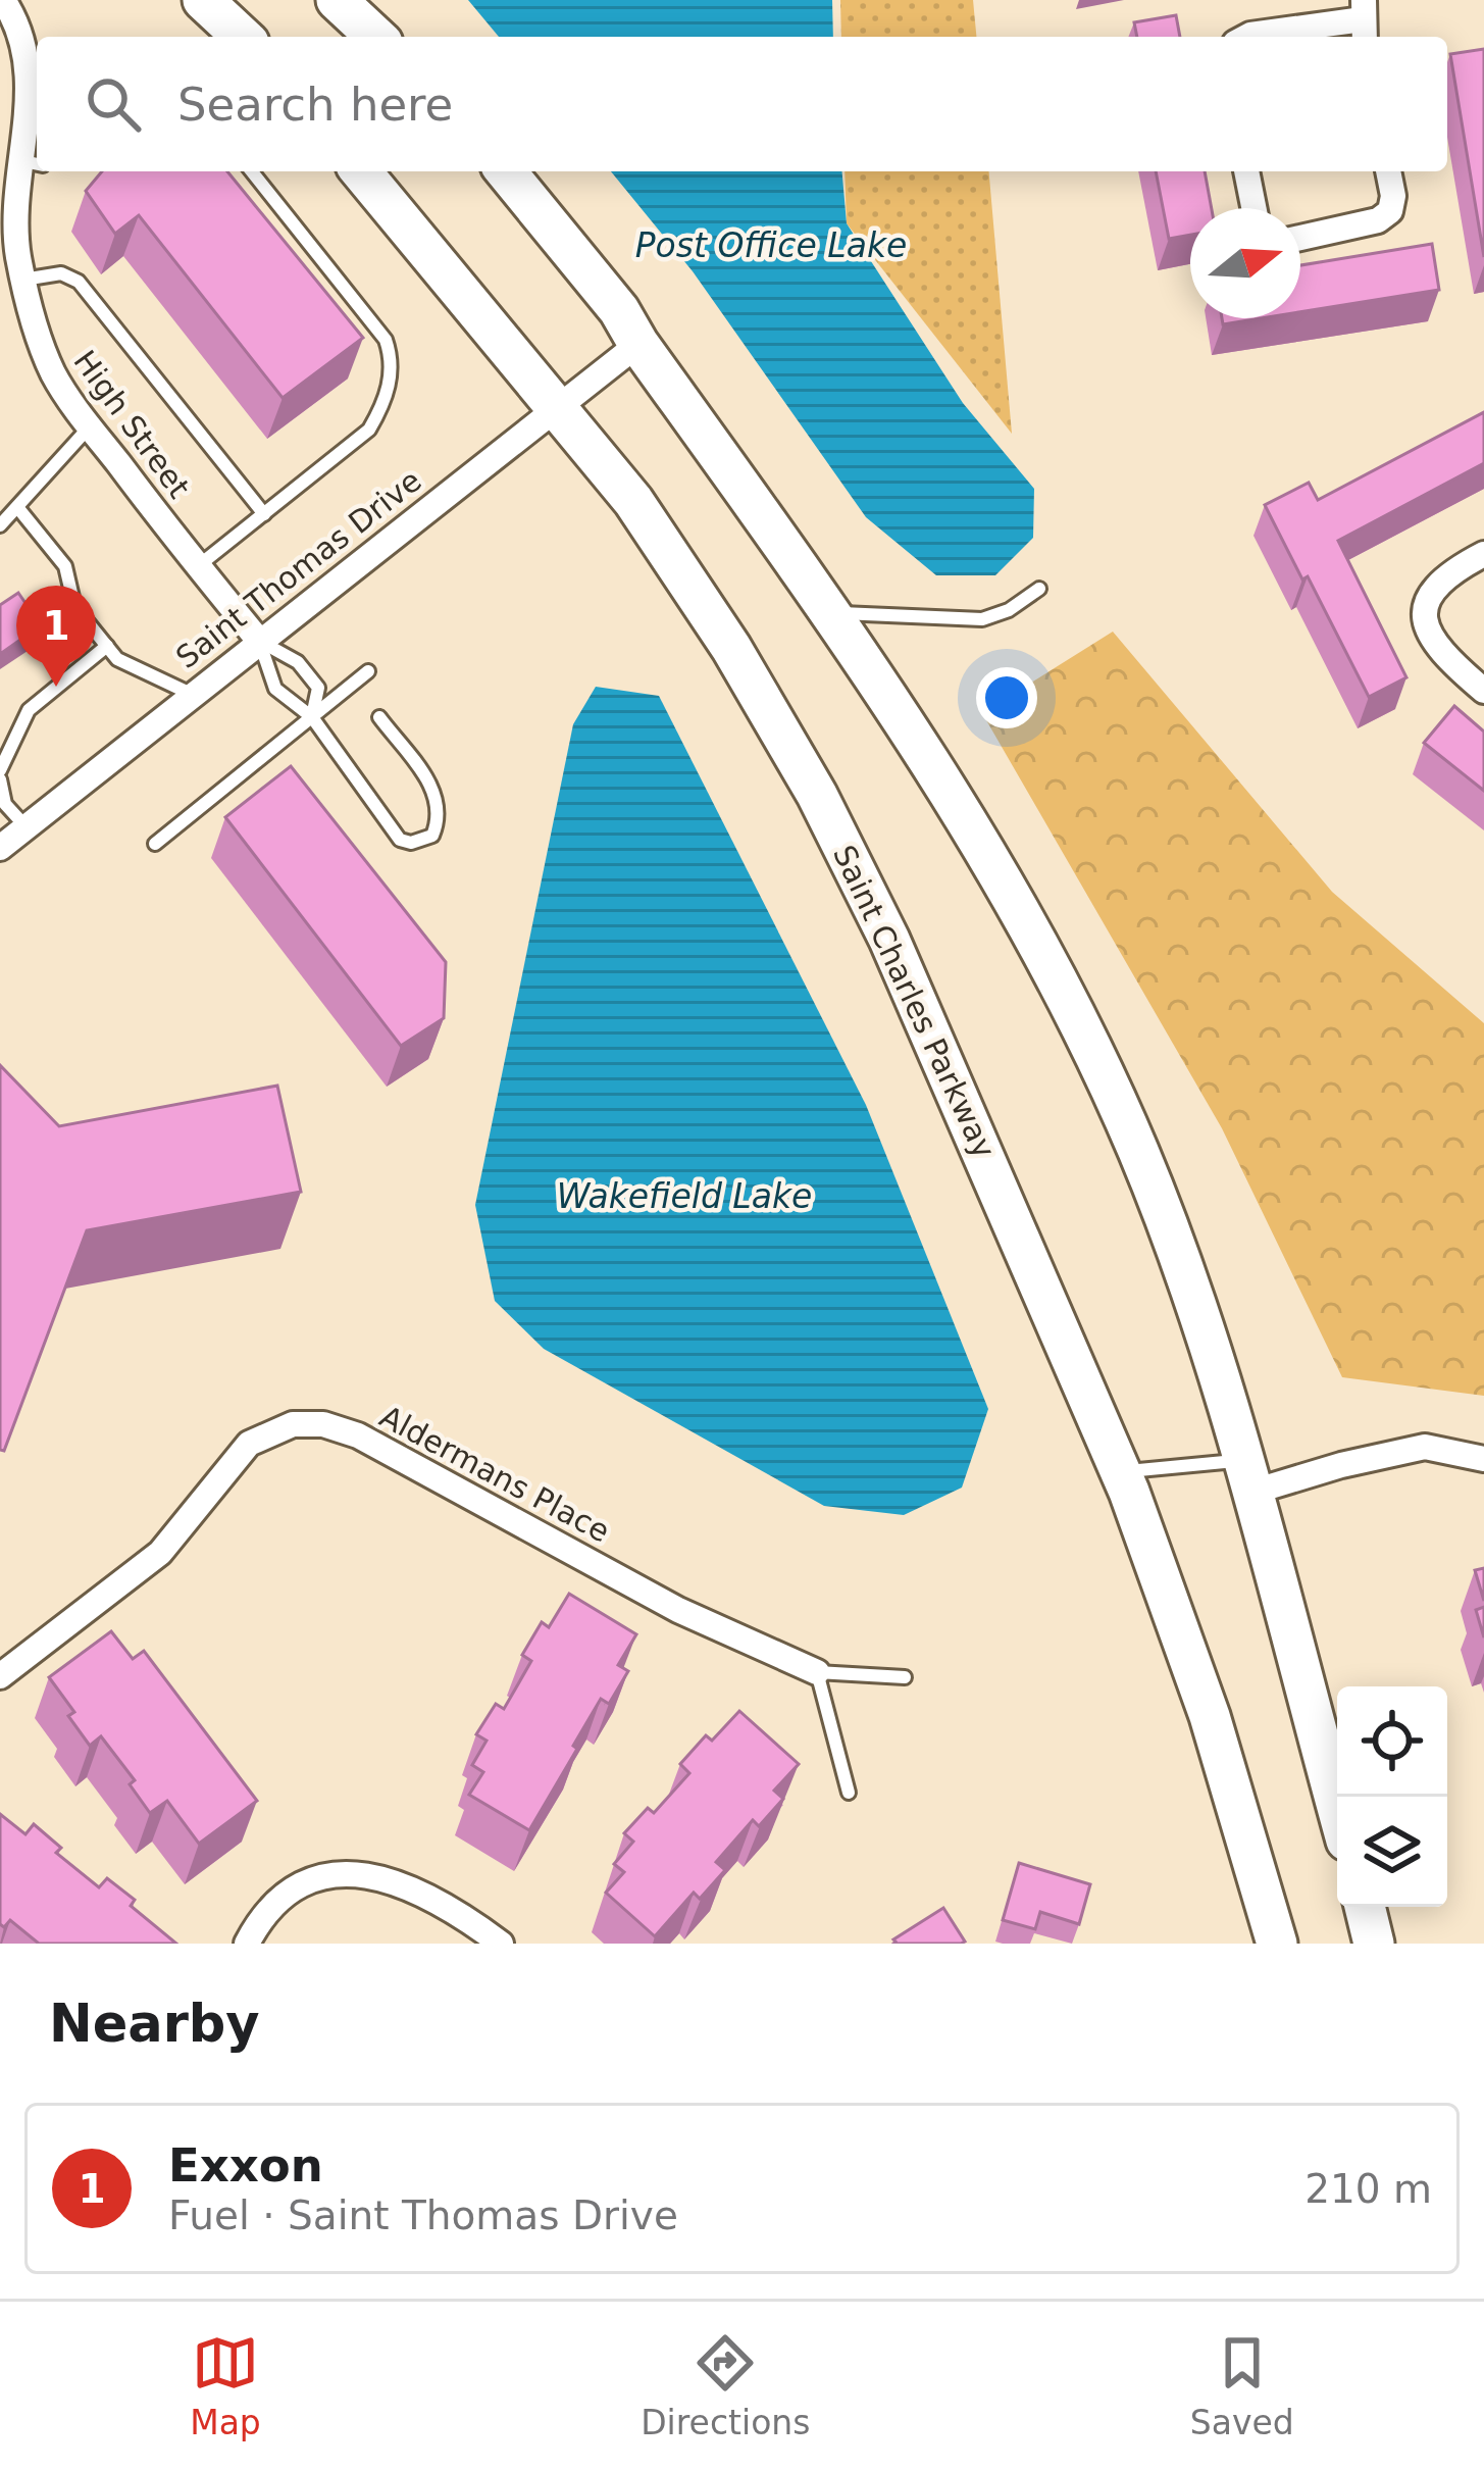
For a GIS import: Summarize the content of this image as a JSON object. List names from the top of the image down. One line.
{"streets":{"main road":["Saint Charles Parkway"],"street":["High Street","Saint Thomas Drive","Aldermans Place"]},"crossings":[["High Street","Saint Thomas Drive"],["Saint Thomas Drive","Saint Charles Parkway"]],"water":["Post Office Lake","Wakefield Lake"],"north":"right","page":{"search":"Search here","pins":"1","heading":"Nearby","list":[{"mark":"1","name":"Exxon","note":"Fuel · Saint Thomas Drive","value":"210 m"}],"nav":["Map","Directions","Saved"]}}
